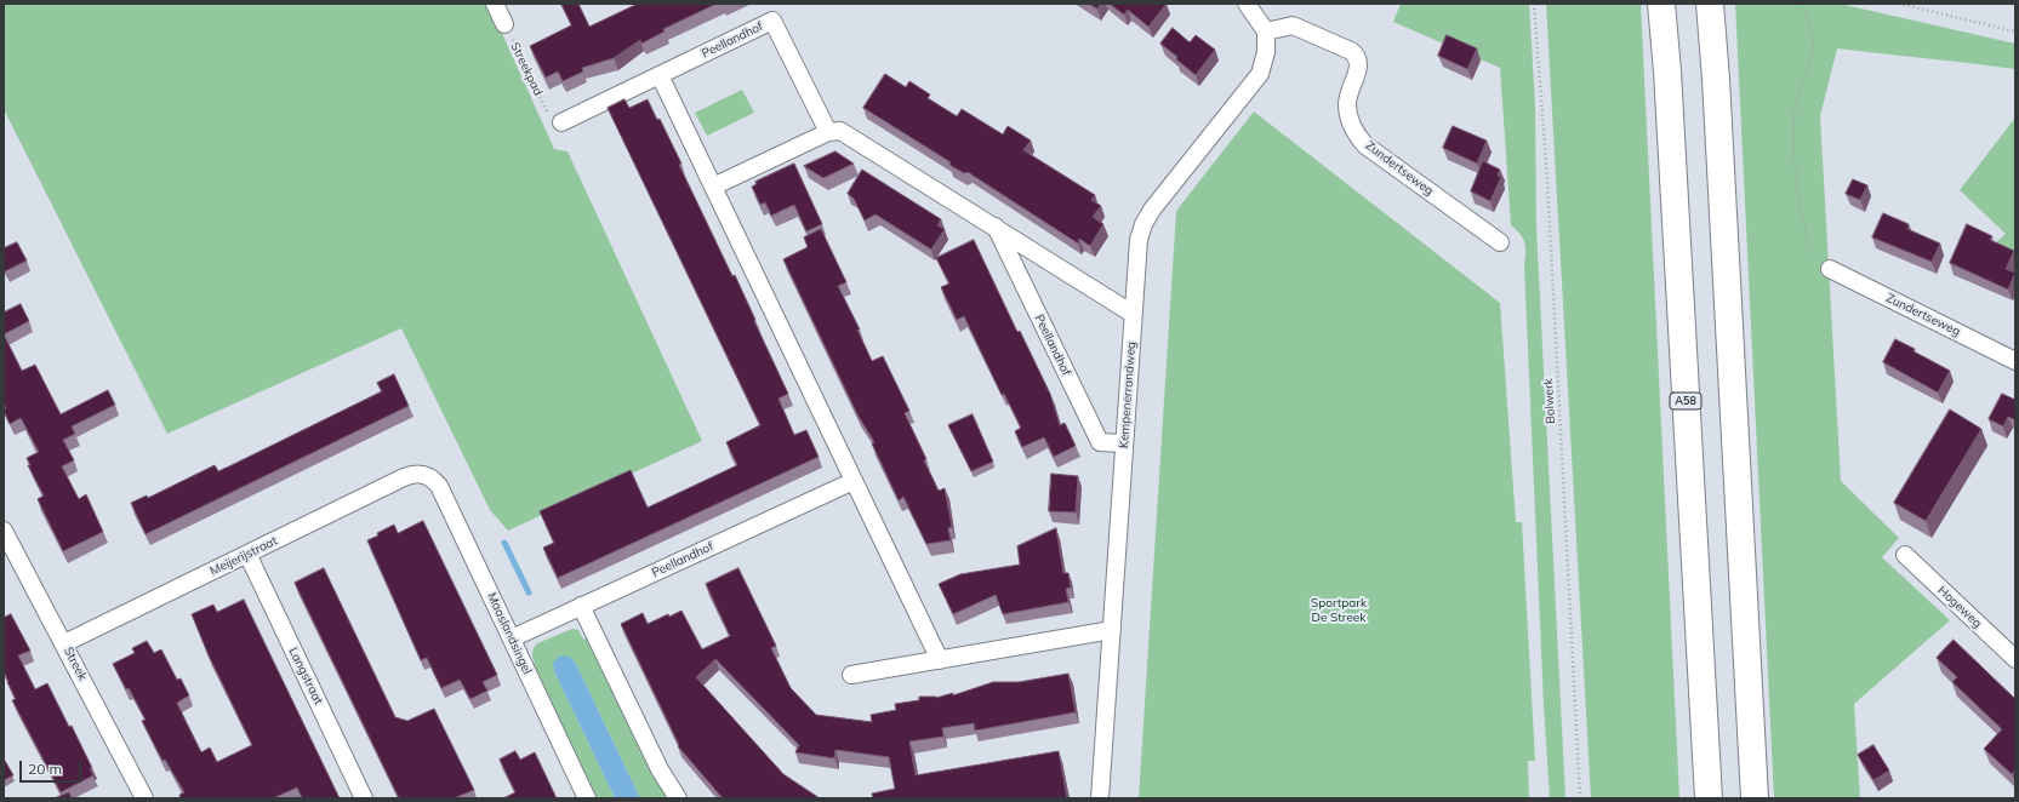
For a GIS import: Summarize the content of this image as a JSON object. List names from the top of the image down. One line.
{"streets":{"highway":["A58"],"street":["Peellandhof","Zundertseweg","Kempenerrandweg","Meijerijstraat","Hogeweg","Maaslandsingel","Streek","Langstraat"],"path":["Streekpad","Bolwerk"]},"crossings":[["Peellandhof","Streekpad"],["Peellandhof","Kempenerrandweg"],["Peellandhof","Maaslandsingel"],["Zundertseweg","Kempenerrandweg"],["Meijerijstraat","Maaslandsingel"],["Meijerijstraat","Streek"],["Meijerijstraat","Langstraat"]],"parks":["Sportpark De Streek"],"scale_bar":"20 m"}
